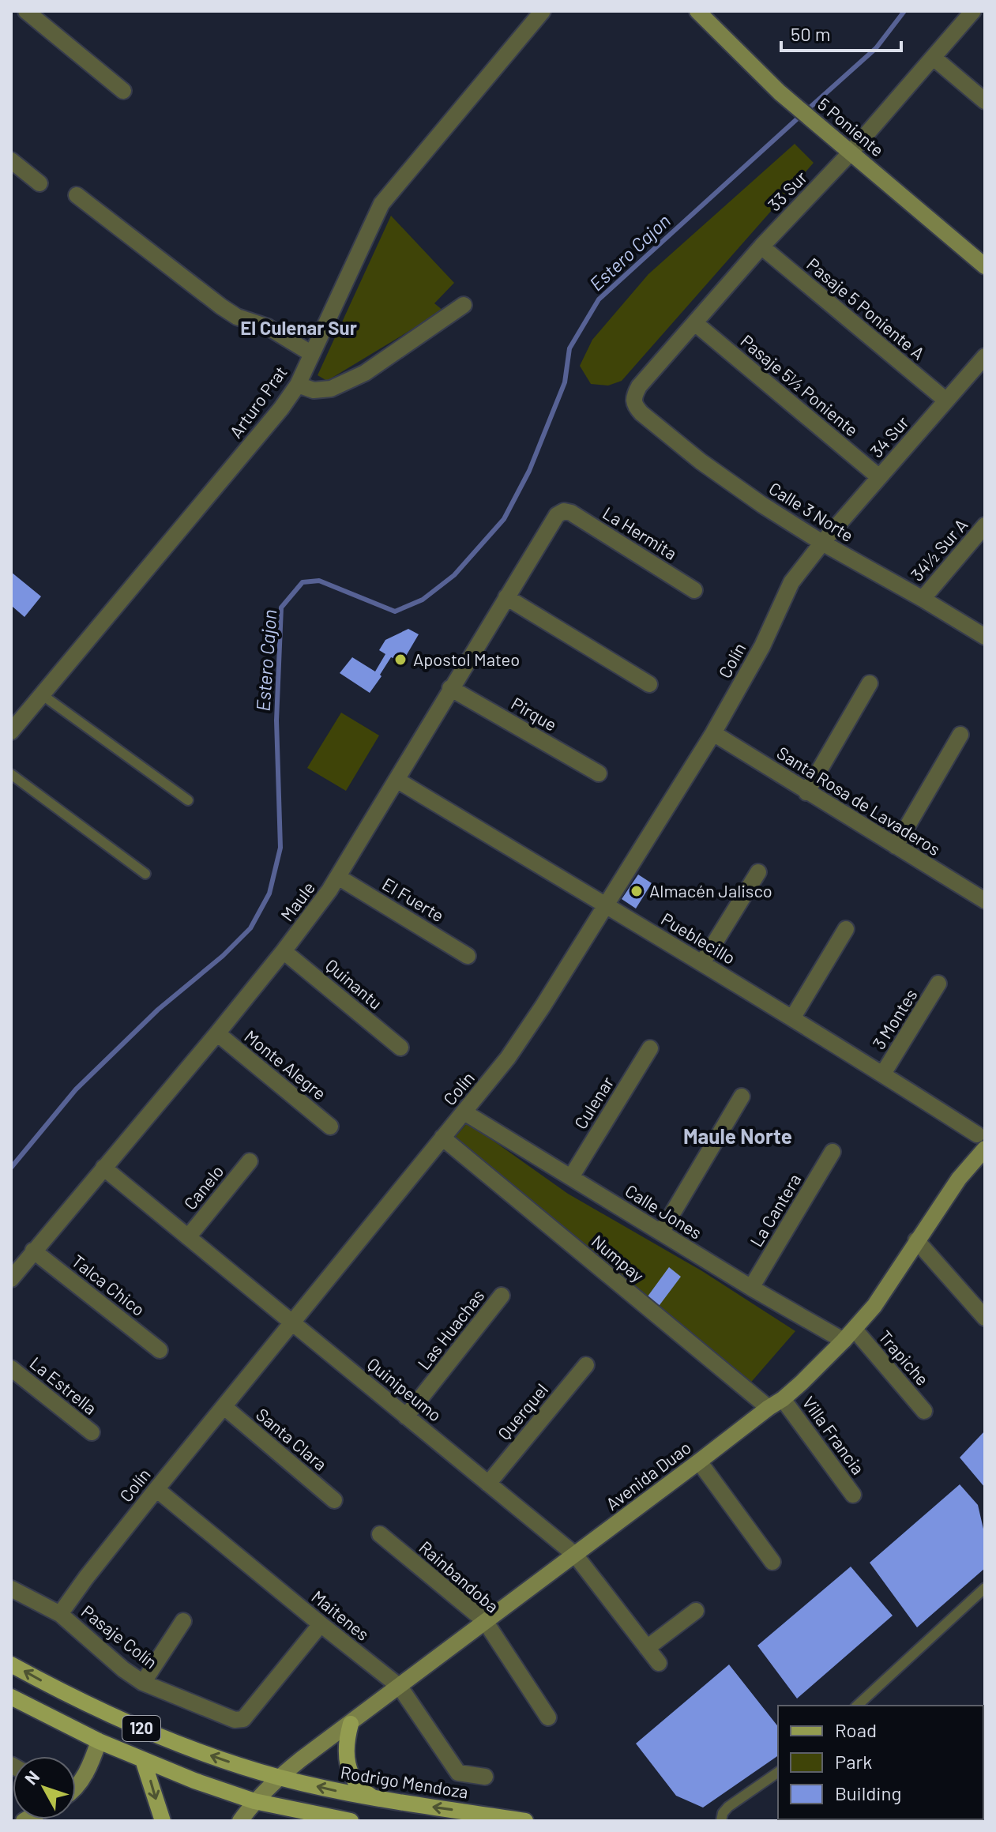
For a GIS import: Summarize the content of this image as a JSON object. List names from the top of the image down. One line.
{"streets":{"main road":["120","Rodrigo Mendoza"],"street":["5 Poniente","33 Sur","Pasaje 5 Poniente A","Pasaje 5½ Poniente","Arturo Prat","34 Sur","Calle 3 Norte","La Hermita","34½ Sur A","Colín","Pirque","Santa Rosa de Lavaderos","El Fuerte","Maule","Pueblecillo","Quinantu","3 Montes","Monte Alegre","Culenar","Canelo","La Cantera","Calle Jones","Numpay","Talca Chico","Las Huachas","Trapiche","La Estrella","Quinipeumo","Querquel","Villa Francia","Santa Clara","Avenida Duao","Rainbandoba","Maitenes","Pasaje Colín"]},"crossings":[["5 Poniente","33 Sur"],["33 Sur","Pasaje 5 Poniente A"],["33 Sur","Pasaje 5½ Poniente"],["33 Sur","Calle 3 Norte"],["Pasaje 5 Poniente A","34 Sur"],["Pasaje 5½ Poniente","34 Sur"],["34 Sur","Calle 3 Norte"],["34 Sur","Colín"],["Calle 3 Norte","34½ Sur A"],["Calle 3 Norte","Colín"],["La Hermita","Maule"],["Colín","Santa Rosa de Lavaderos"],["Colín","Pueblecillo"],["Colín","Calle Jones"],["Colín","Numpay"],["Colín","Quinipeumo"],["Colín","Santa Clara"],["Colín","Maitenes"],["Colín","Pasaje Colín"],["Pirque","Maule"],["El Fuerte","Maule"],["Maule","Pueblecillo"],["Maule","Quinantu"],["Maule","Monte Alegre"],["Maule","Talca Chico"],["Maule","Quinipeumo"],["Pueblecillo","3 Montes"],["Pueblecillo","Avenida Duao"],["Culenar","Calle Jones"],["Canelo","Quinipeumo"],["La Cantera","Calle Jones"],["Calle Jones","Trapiche"],["Calle Jones","Avenida Duao"],["Numpay","Avenida Duao"],["Las Huachas","Quinipeumo"],["Trapiche","Avenida Duao"],["Quinipeumo","Querquel"],["Quinipeumo","Avenida Duao"],["Villa Francia","Avenida Duao"],["Avenida Duao","Rainbandoba"],["Avenida Duao","Maitenes"],["Avenida Duao","120"],["Avenida Duao","Rodrigo Mendoza"],["Maitenes","Pasaje Colín"],["120","Rodrigo Mendoza"]],"districts":["El Culenar Sur","Maule Norte"],"water":["Estero Cajon"],"places":["Apostol Mateo","Almacén Jalisco"],"legend":["Road","Park","Building"],"scale_bar":"50 m","north":"top left"}
